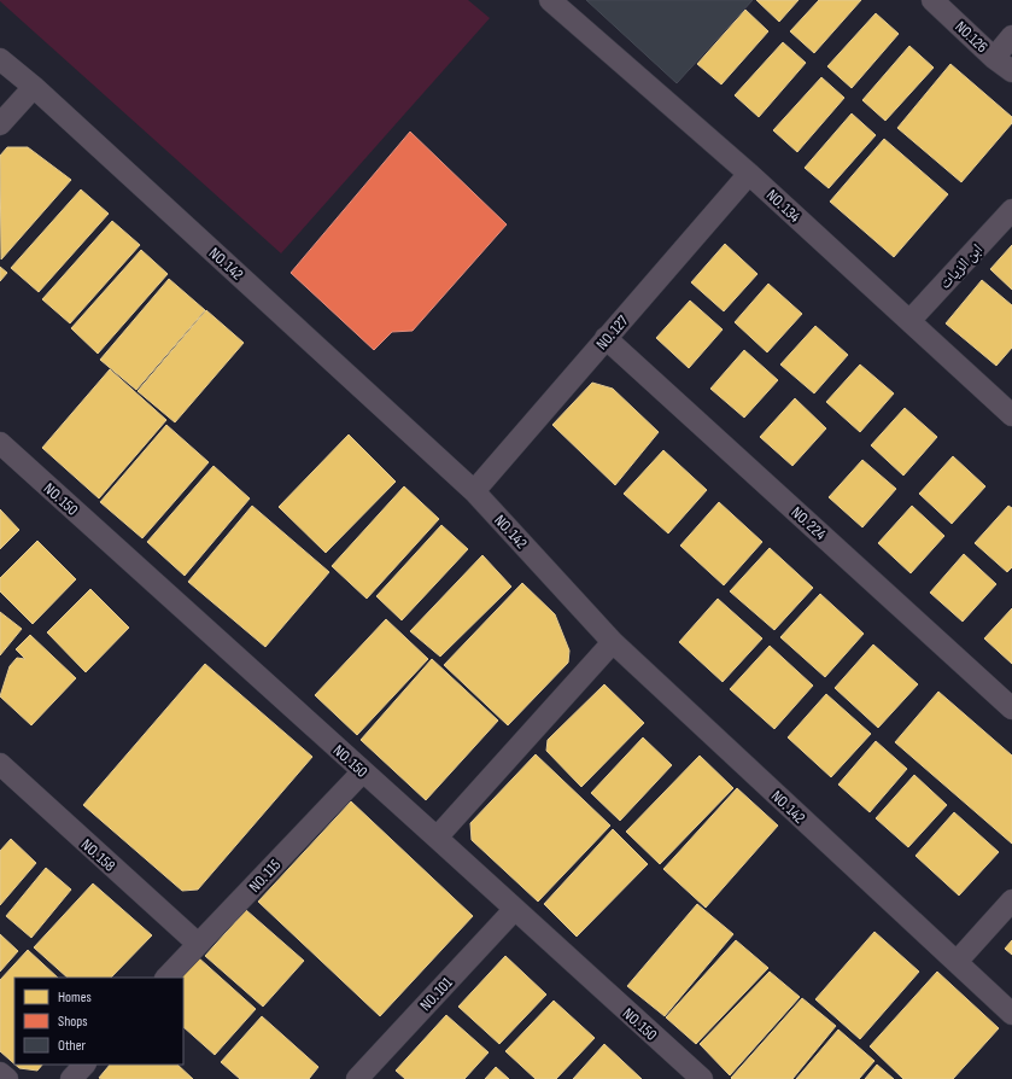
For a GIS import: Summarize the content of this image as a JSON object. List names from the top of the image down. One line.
{"streets":{"street":["NO.126","NO. 134","NO. 142","ابن الزيات","NO. 127","NO. 150","NO. 224","NO. 158","NO. 115","NO. 101"]},"crossings":[["NO. 134","ابن الزيات"],["NO. 134","NO. 127"],["NO. 142","NO. 127"],["NO. 127","NO. 224"],["NO. 150","NO. 115"],["NO. 150","NO. 101"],["NO. 158","NO. 115"]],"legend":["Homes","Shops","Other"]}
